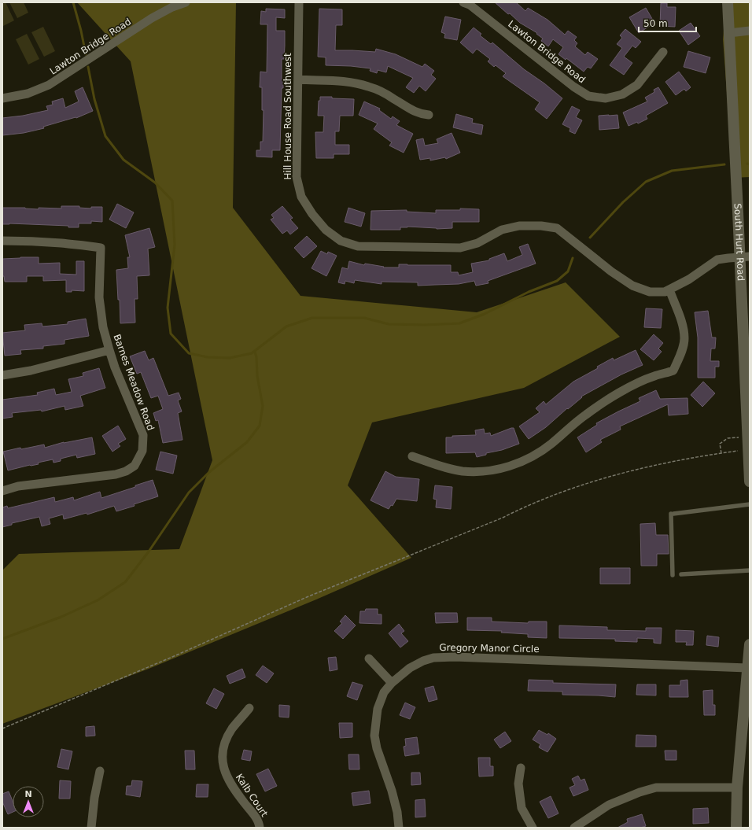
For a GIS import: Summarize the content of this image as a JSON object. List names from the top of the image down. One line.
{"streets":{"street":["Lawton Bridge Road","Hill House Road Southwest","South Hurt Road","Barnes Meadow Road","Gregory Manor Circle","Kalb Court"]},"crossings":[["Hill House Road Southwest","South Hurt Road"]],"scale_bar":"50 m","north":"top"}
